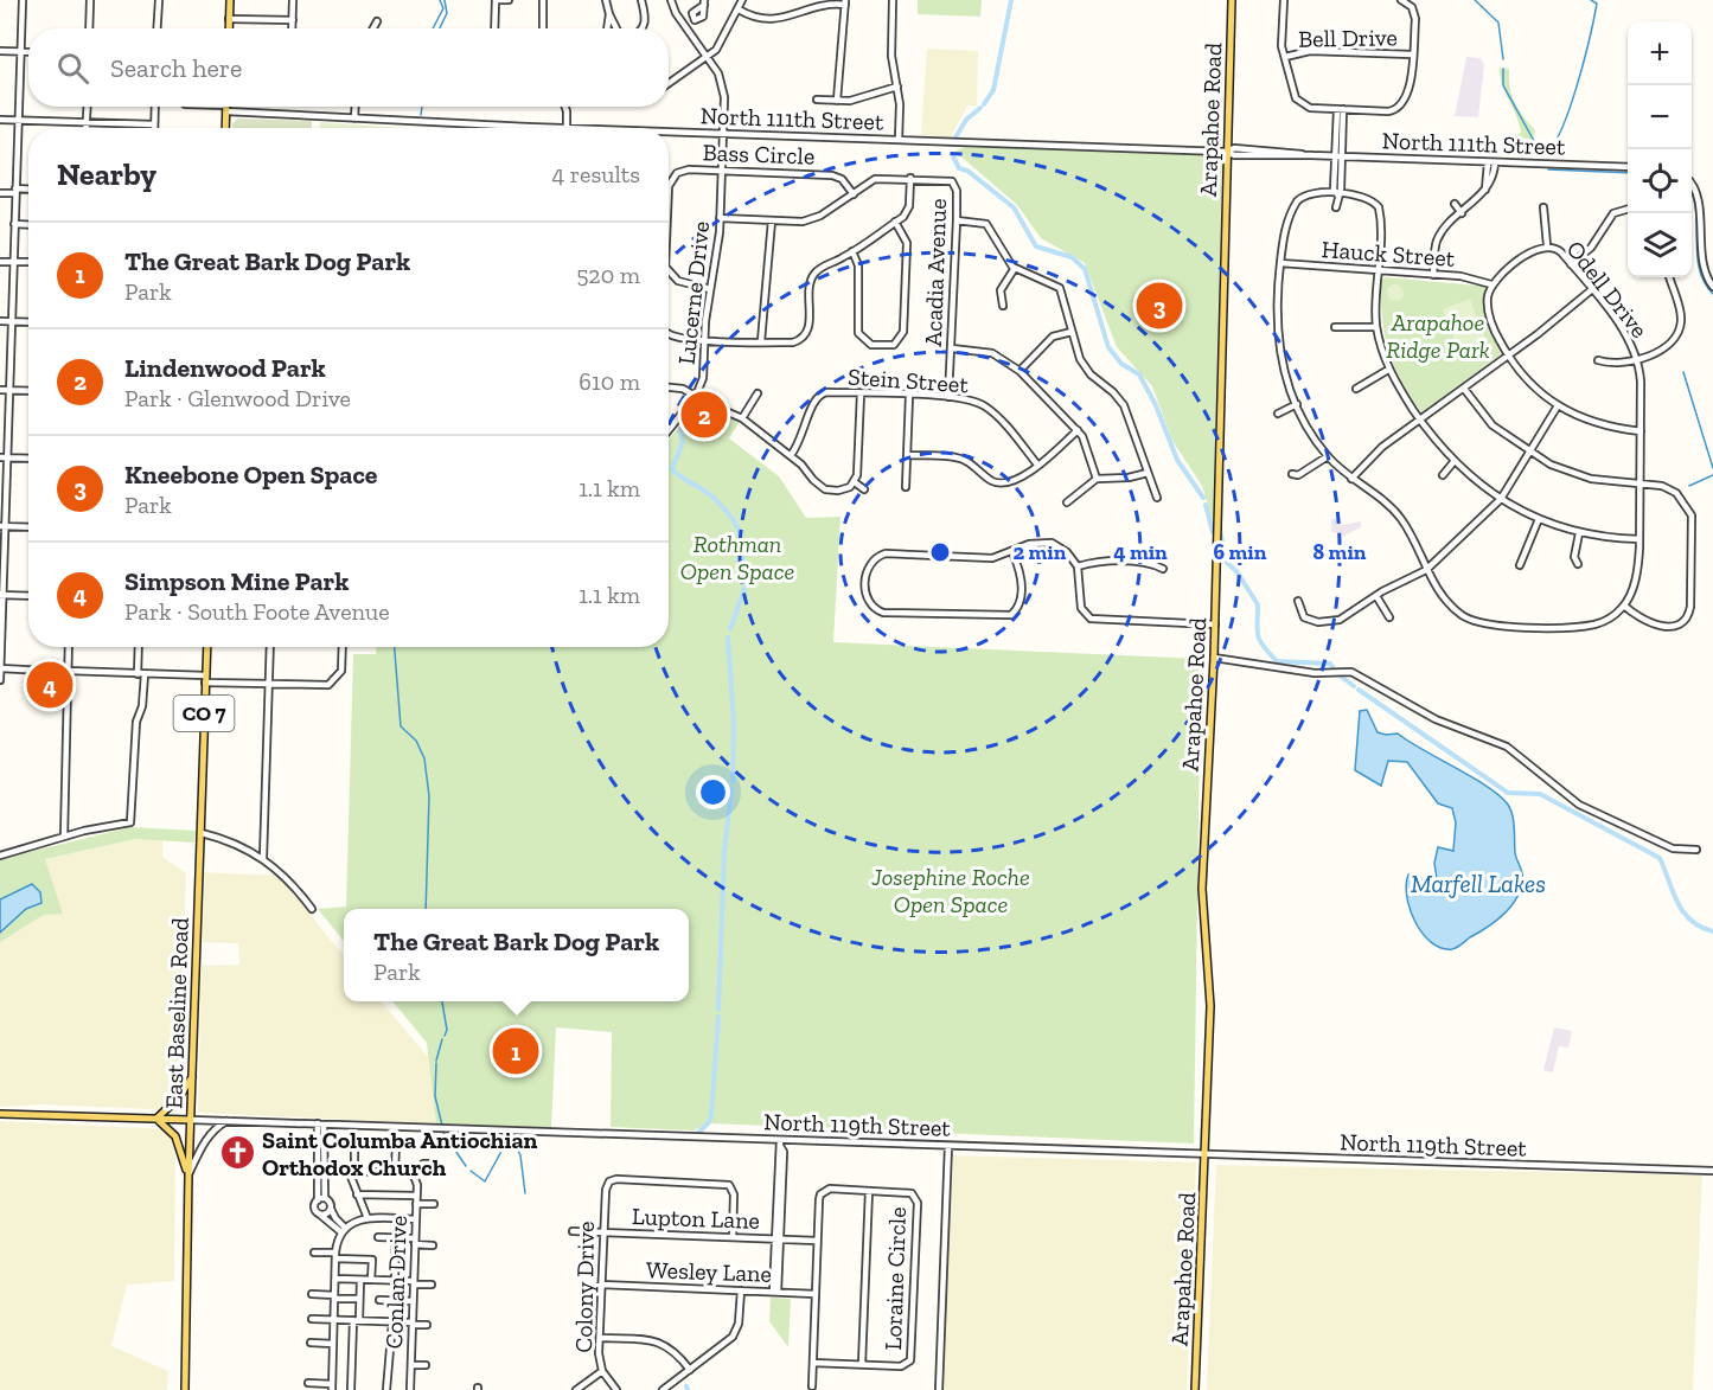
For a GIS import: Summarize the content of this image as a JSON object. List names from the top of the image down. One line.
{"streets":{"main road":["Arapahoe Road","CO 7","East Baseline Road","North 119th Street"],"street":["Bell Drive","North 111th Street","Bass Circle","Hauck Street","Acadia Avenue","Odell Drive","Lucerne Drive","Stein Street","Lupton Lane","Wesley Lane","Loraine Circle","Conlan Drive","Colony Drive"]},"crossings":[["North 111th Street","Arapahoe Road"],["North 111th Street","Lucerne Drive"],["Arapahoe Road","North 119th Street"],["Bass Circle","Acadia Avenue"],["Bass Circle","Lucerne Drive"],["Acadia Avenue","Lucerne Drive"],["Acadia Avenue","Stein Street"],["East Baseline Road","North 119th Street"],["Lupton Lane","Loraine Circle"],["Lupton Lane","Colony Drive"],["Wesley Lane","Loraine Circle"],["Wesley Lane","Colony Drive"]],"water":["Marfell Lakes"],"parks":["Arapahoe Ridge Park","Rothman Open Space","Josephine Roche Open Space"],"places":{"church":["Saint Columba Antiochian Orthodox Church"]},"page":{"map_buttons":["+","−"],"search":"Search here","heading":["Nearby","4 results"],"list":[{"mark":"1","name":"The Great Bark Dog Park","note":"Park","value":"520 m"},{"mark":"2","name":"Lindenwood Park","note":"Park · Glenwood Drive","value":"610 m"},{"mark":"3","name":"Kneebone Open Space","note":"Park","value":"1.1 km"},{"mark":"4","name":"Simpson Mine Park","note":"Park · South Foote Avenue","value":"1.1 km"}],"pins":["3","2","4","1"],"popup":["The Great Bark Dog Park","Park"]},"rings":["2 min","4 min","6 min","8 min"]}
